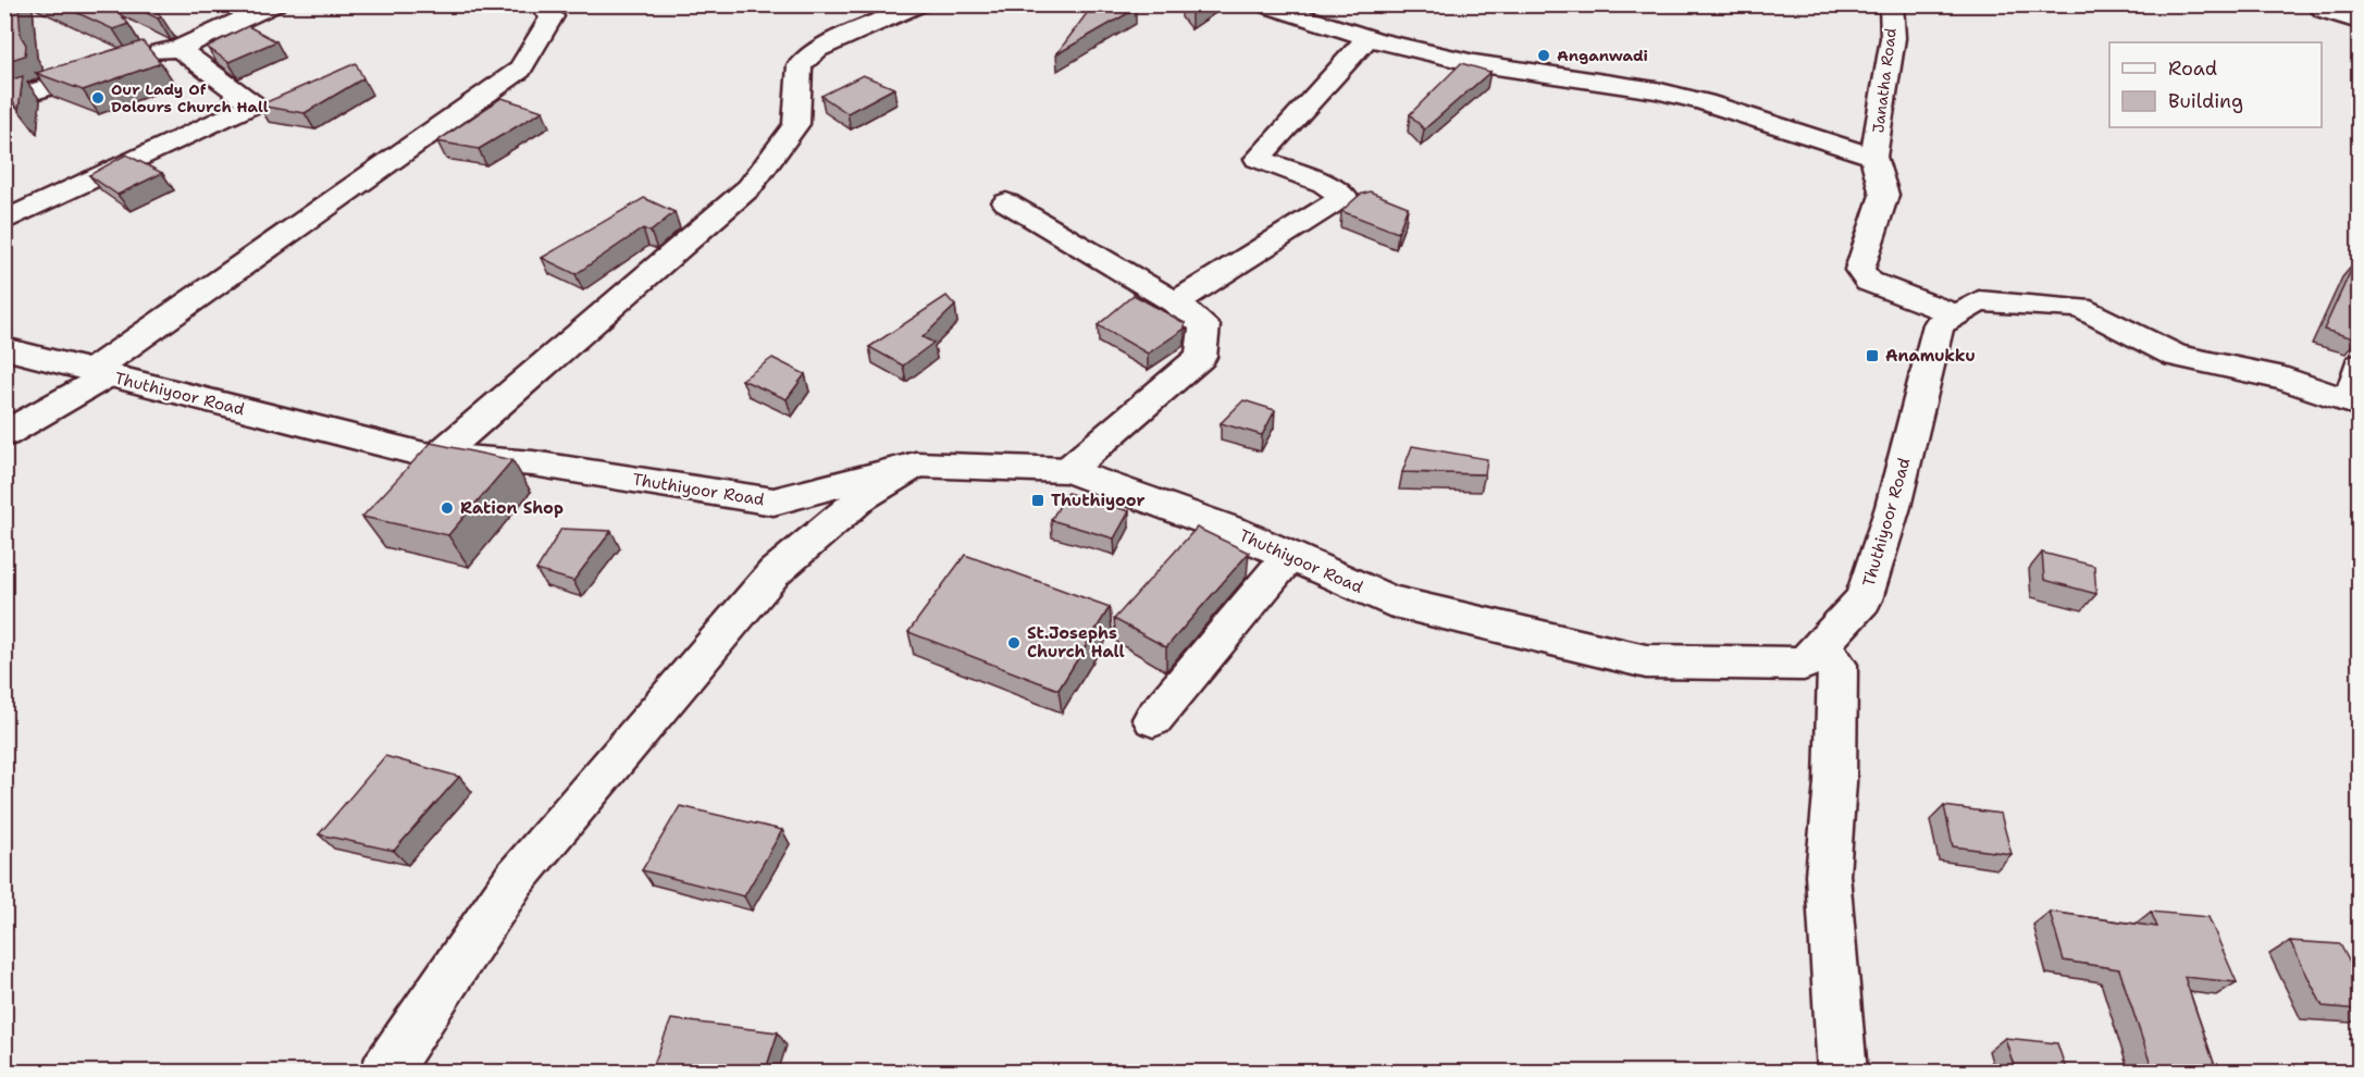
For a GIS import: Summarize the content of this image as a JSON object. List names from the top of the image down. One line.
{"streets":{"street":["Janatha Road","Thuthiyoor Road"]},"places":{"other":["Anganwadi","Our Lady Of Dolours Church Hall","Ration Shop","St.Josephs Church Hall"],"transit":["Anamukku","Thuthiyoor"]},"legend":["Road","Building"]}
